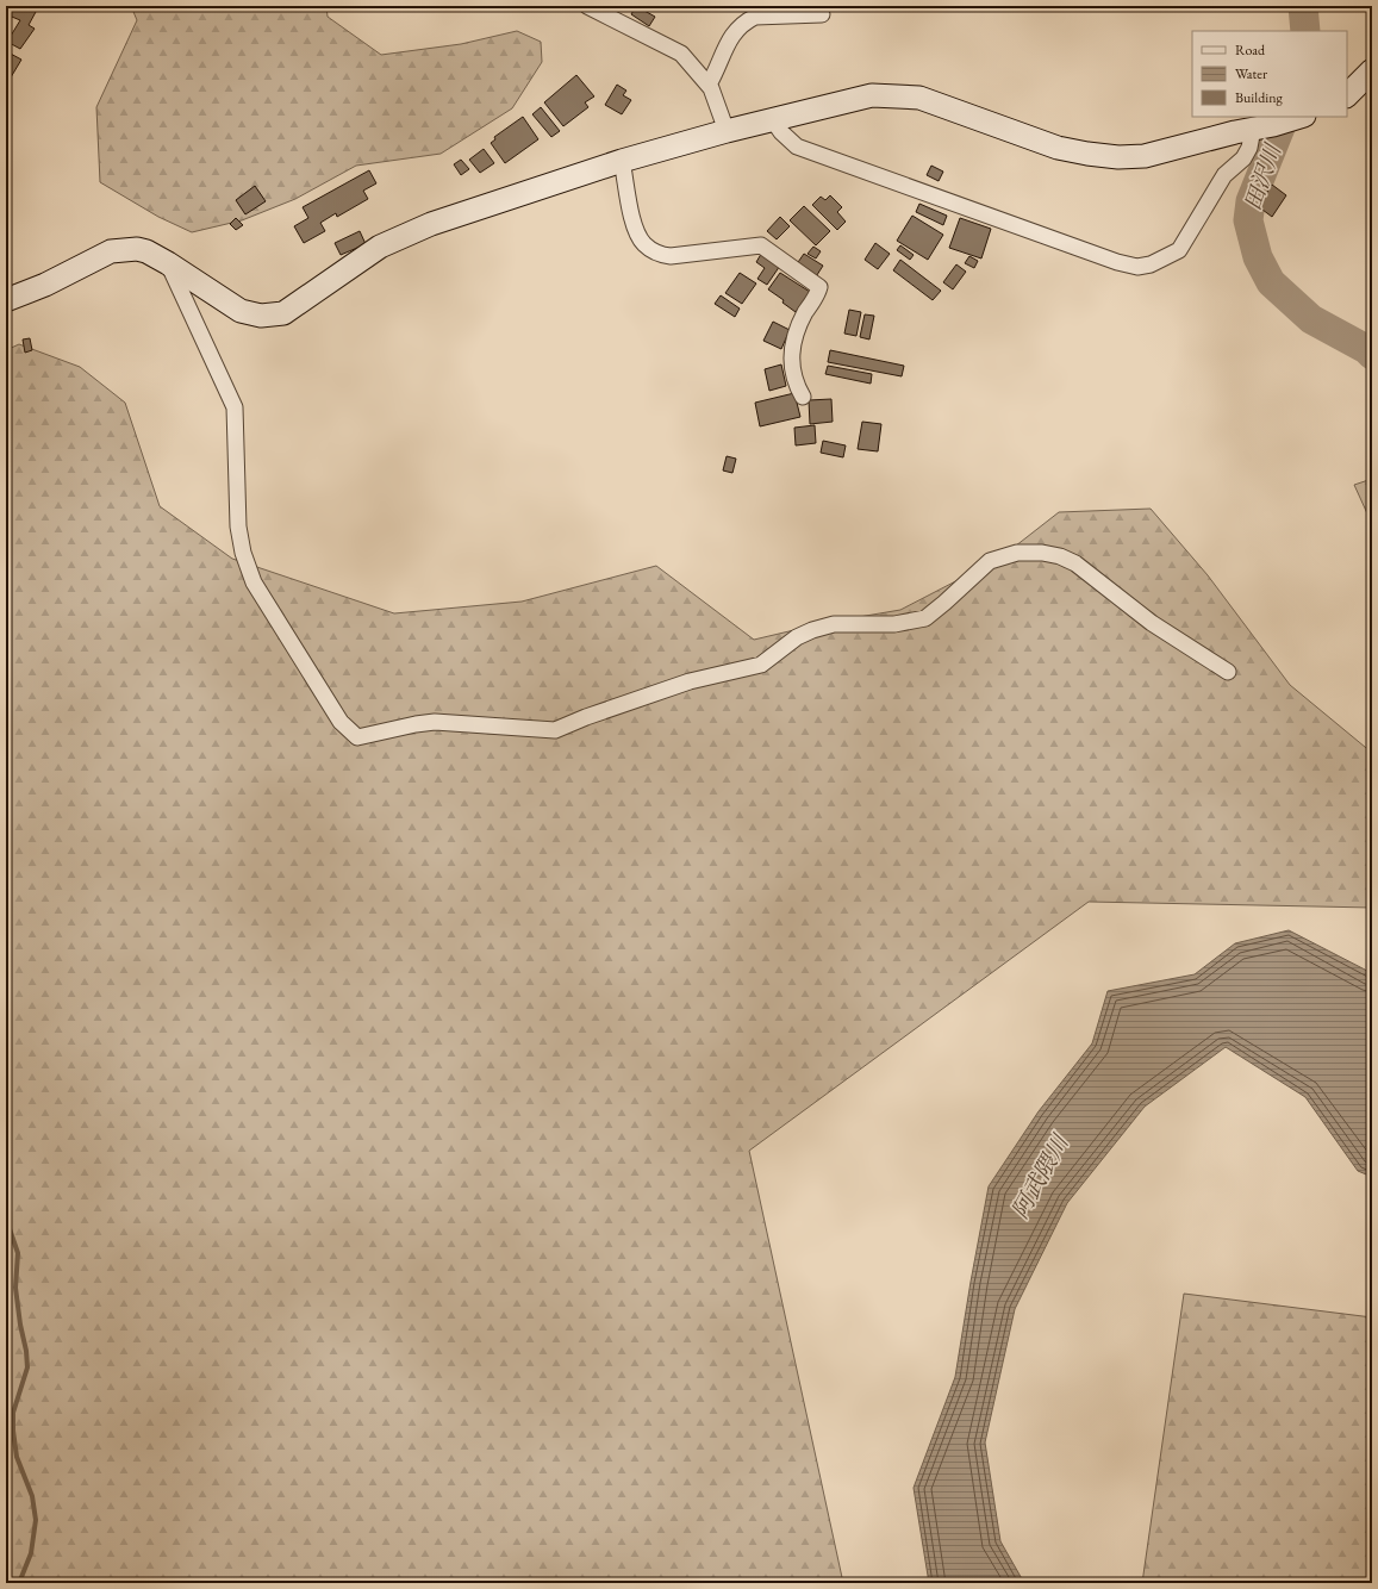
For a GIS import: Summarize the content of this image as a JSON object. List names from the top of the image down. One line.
{"water":["田沢川","阿武隈川"],"legend":["Road","Water","Building"]}
